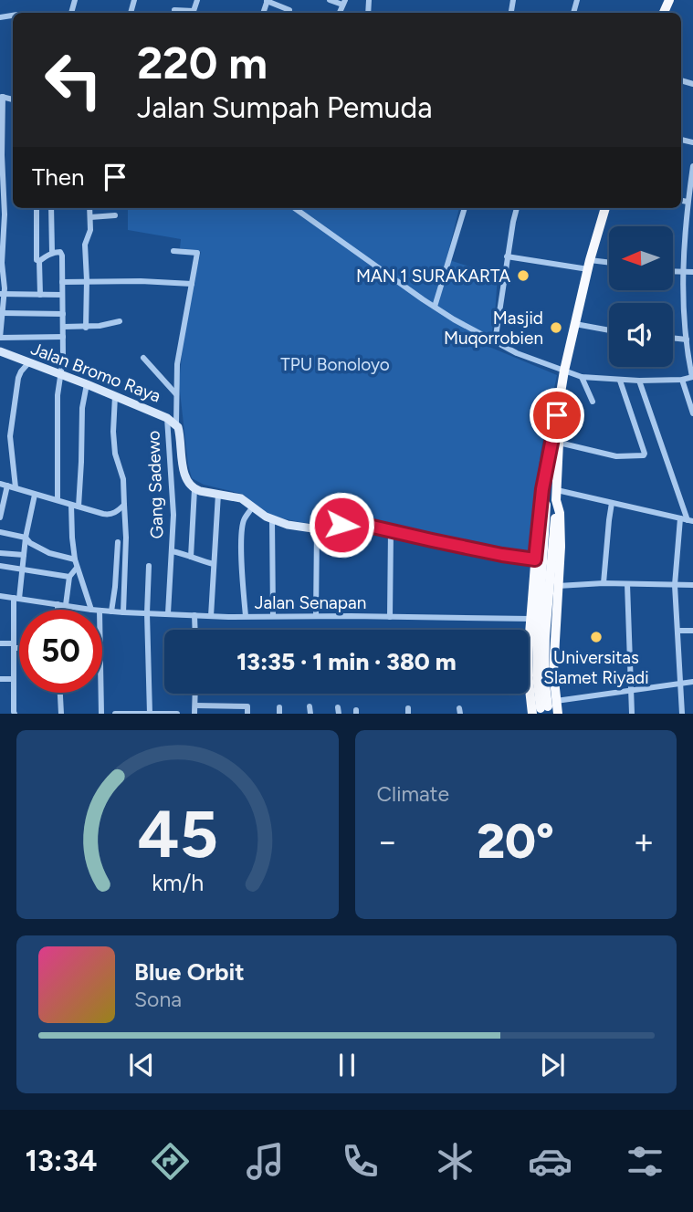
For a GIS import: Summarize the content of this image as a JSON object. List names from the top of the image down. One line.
{"streets":{"main road":["Jalan Bromo Raya"],"street":["Gang Sadewo","Jalan Senapan"]},"crossings":[["Jalan Bromo Raya","Gang Sadewo"],["Gang Sadewo","Jalan Senapan"]],"parks":["TPU Bonoloyo"],"places":["MAN 1 SURAKARTA","Masjid Muqorrobien","Universitas Slamet Riyadi"],"north":"left","page":{"turn":["220 m","Jalan Sumpah Pemuda"],"then":"Then","limit":"50","trip":"13:35 · 1 min · 380 m","tile":"Climate","heat":["−","20°","+"],"song":["Blue Orbit","Sona"],"tabs":"13:34","gauge":["45","km/h"]}}
